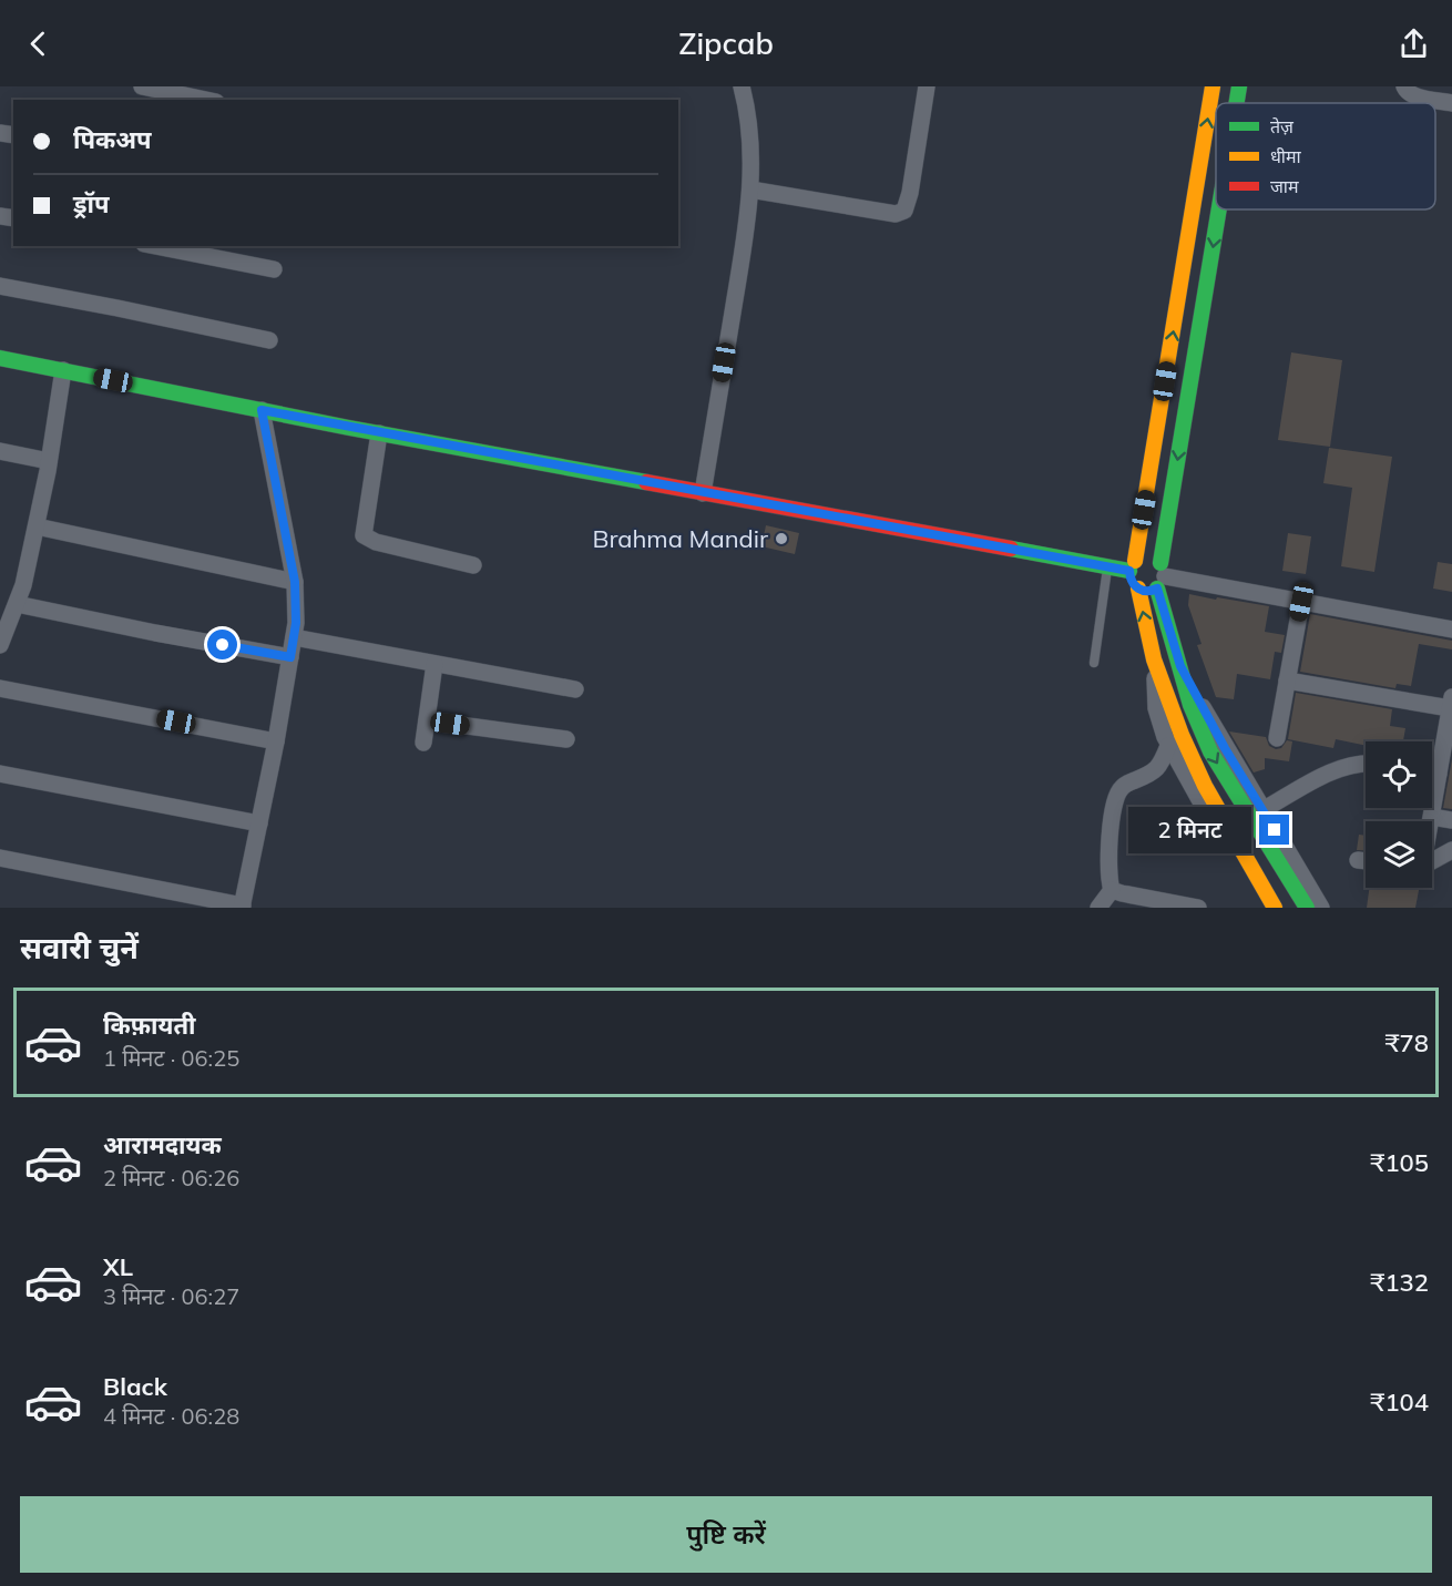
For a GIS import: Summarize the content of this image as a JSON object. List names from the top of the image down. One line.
{"places":["Brahma Mandir"],"legend":["तेज़","धीमा","जाम"],"page":{"header":"Zipcab","banner":["पिकअप","ड्रॉप"],"bubble":"2 मिनट","heading":"सवारी चुनें","list":[{"name":"किफ़ायती","note":"1 मिनट · 06:25","value":"₹78"},{"name":"आरामदायक","note":"2 मिनट · 06:26","value":"₹105"},{"name":"XL","note":"3 मिनट · 06:27","value":"₹132"},{"name":"Black","note":"4 मिनट · 06:28","value":"₹104"}],"buttons":"पुष्टि करें"}}
